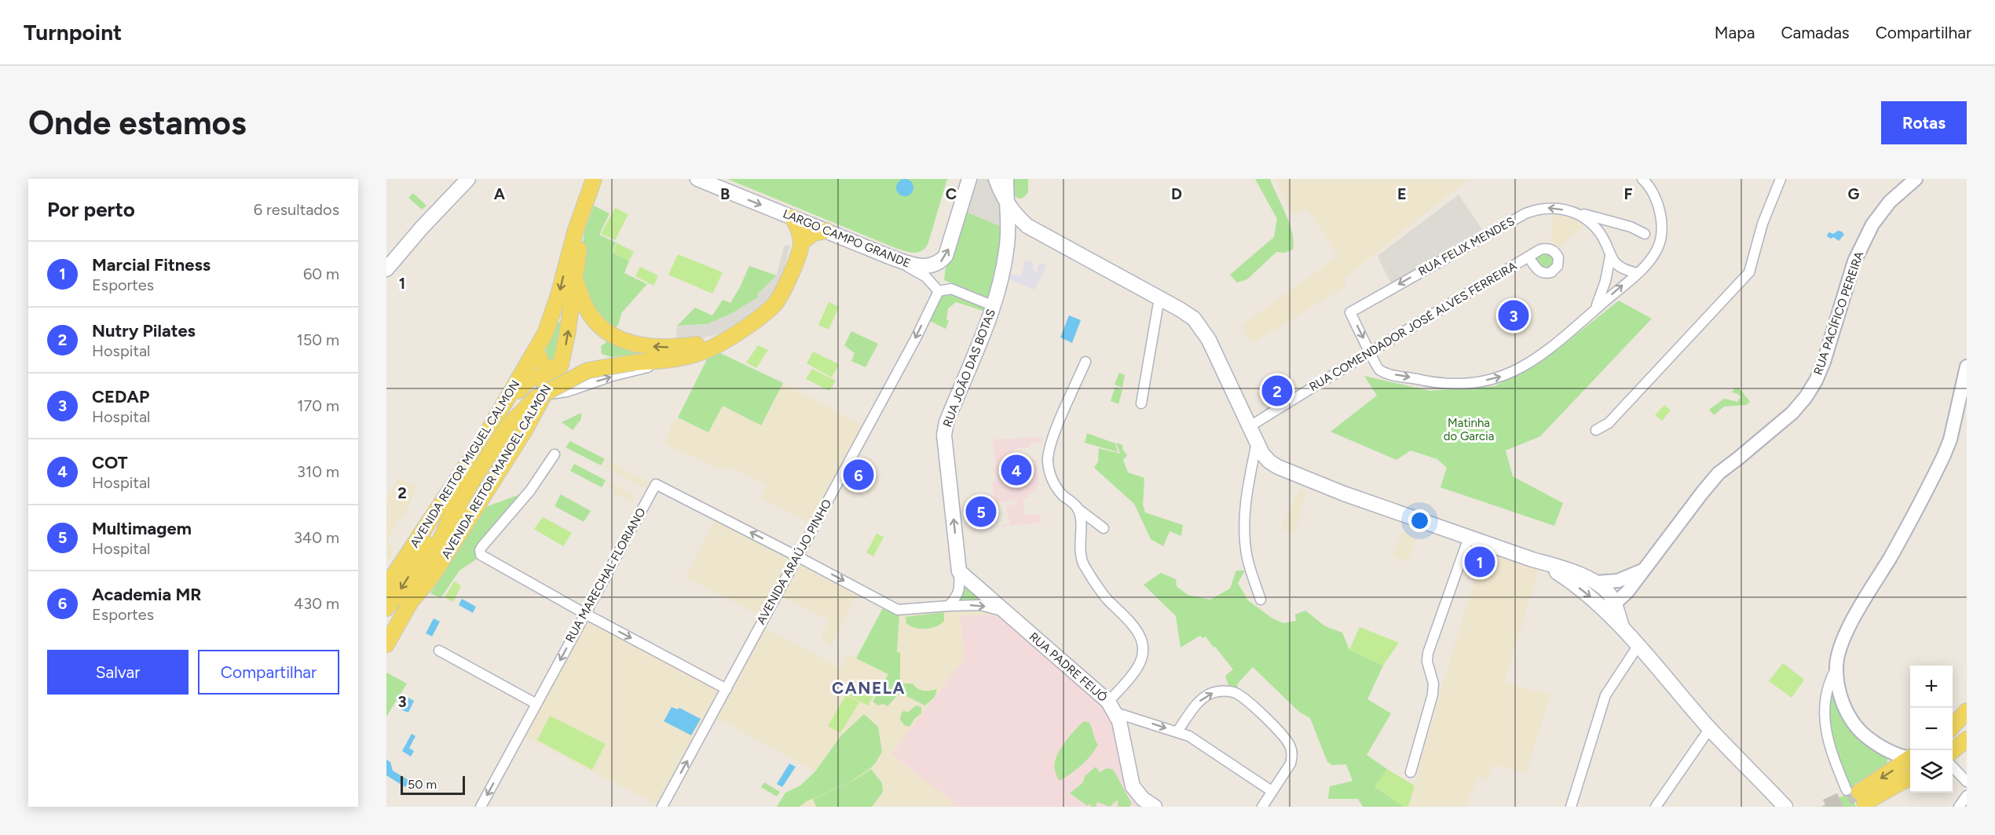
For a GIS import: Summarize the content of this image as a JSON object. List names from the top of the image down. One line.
{"streets":{"main road":["LARGO CAMPO GRANDE","RUA JOÃO DAS BOTAS","AVENIDA REITOR MIGUEL CALMON","AVENIDA REITOR MANOEL CALMON","RUA PADRE FEIJÓ"],"street":["RUA FELIX MENDES","RUA PACÍFICO PEREIRA","RUA COMENDADOR JOSÉ ALVES FERREIRA","AVENIDA ARAÚJO PINHO","RUA MARECHAL FLORIANO"]},"crossings":[["RUA FELIX MENDES","RUA COMENDADOR JOSÉ ALVES FERREIRA"],["RUA JOÃO DAS BOTAS","RUA PADRE FEIJÓ"],["AVENIDA REITOR MIGUEL CALMON","AVENIDA REITOR MANOEL CALMON"],["AVENIDA ARAÚJO PINHO","RUA MARECHAL FLORIANO"]],"one_way":["RUA FELIX MENDES","RUA JOÃO DAS BOTAS"],"districts":["CANELA"],"parks":["Matinha do Garcia"],"scale_bar":"50 m","page":{"header":"Turnpoint","nav":["Mapa","Camadas","Compartilhar"],"buttons":["Rotas",["Salvar","Compartilhar"]],"title":"Onde estamos","heading":["Por perto","6 resultados"],"list":[{"mark":"1","name":"Marcial Fitness","note":"Esportes","value":"60 m"},{"mark":"2","name":"Nutry Pilates","note":"Hospital","value":"150 m"},{"mark":"3","name":"CEDAP","note":"Hospital","value":"170 m"},{"mark":"4","name":"COT","note":"Hospital","value":"310 m"},{"mark":"5","name":"Multimagem","note":"Hospital","value":"340 m"},{"mark":"6","name":"Academia MR","note":"Esportes","value":"430 m"}],"pins":["3","2","4","6","5","1"],"map_buttons":["+","−"],"scale":"50 m"},"grid":{"columns":["A","B","C","D","E","F","G"],"rows":["1","2","3"]}}
